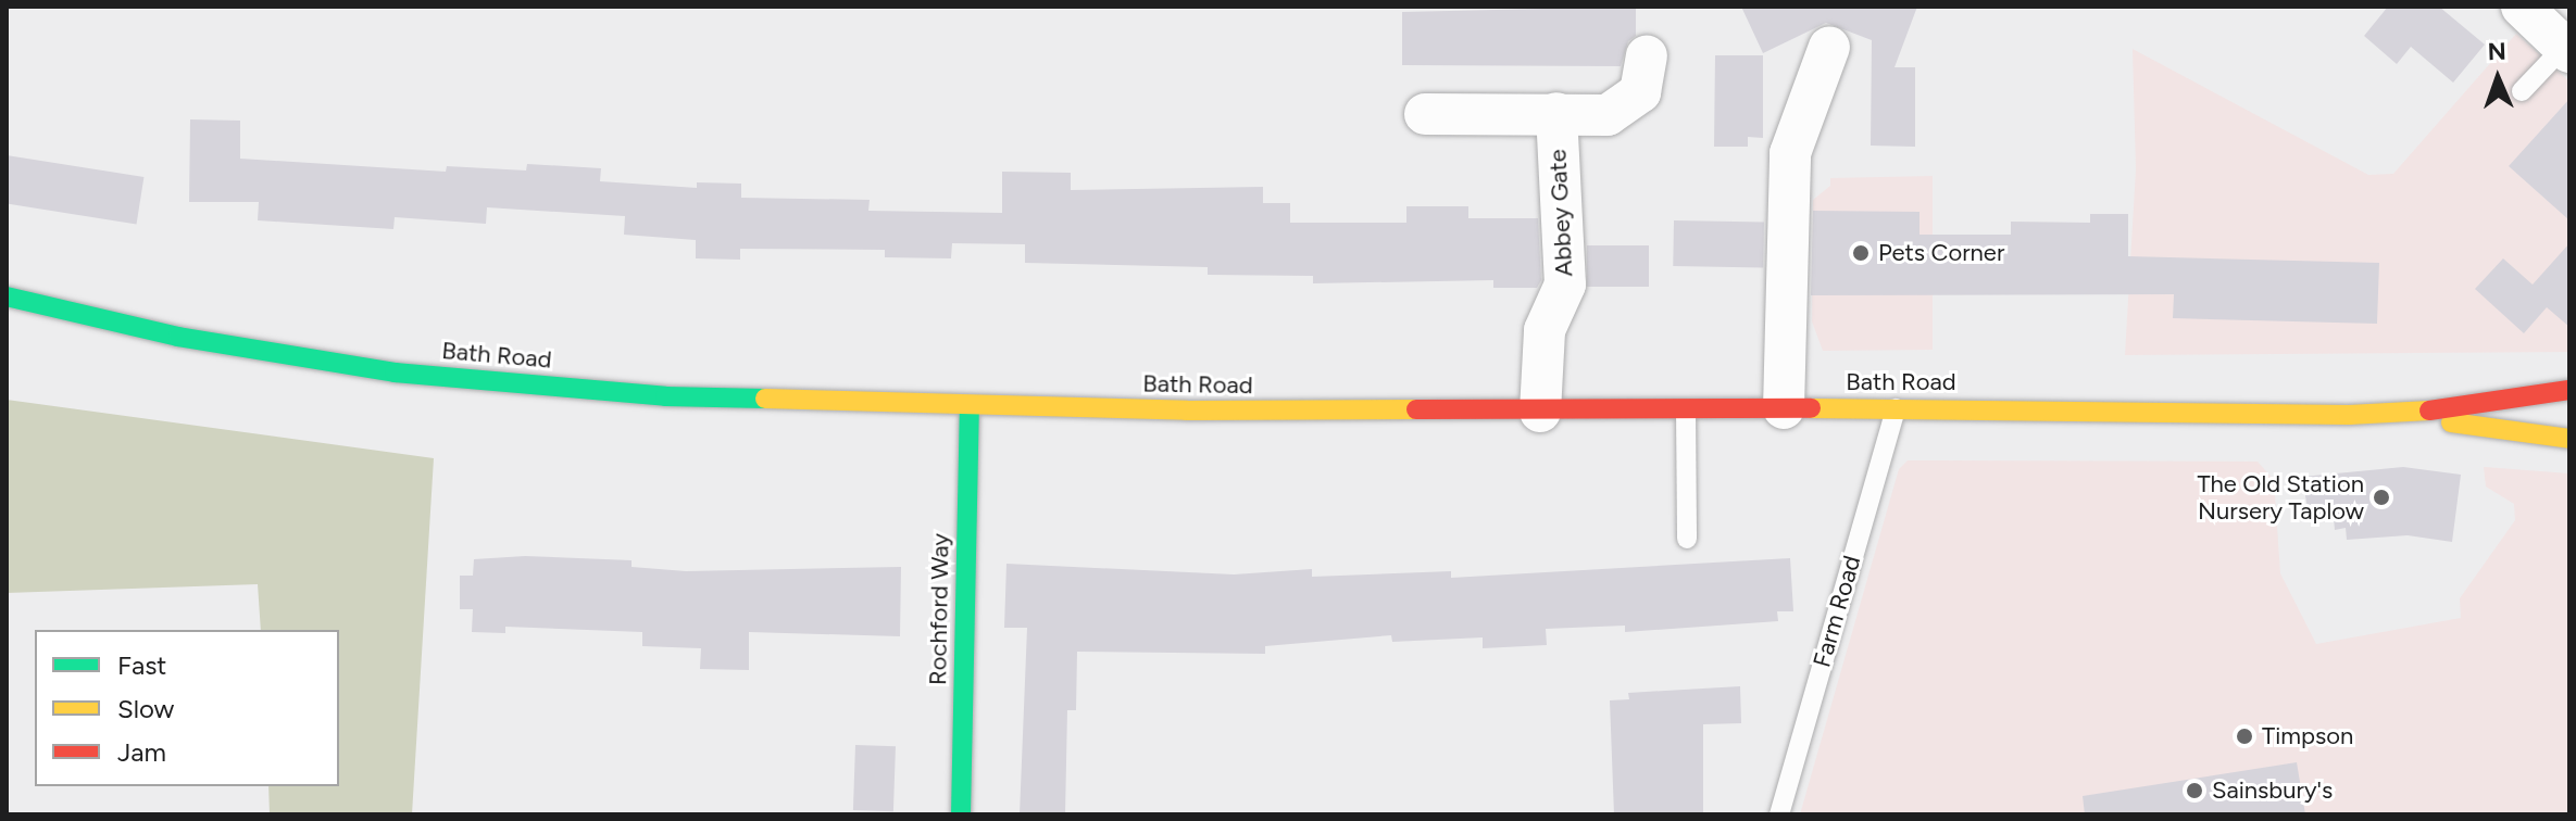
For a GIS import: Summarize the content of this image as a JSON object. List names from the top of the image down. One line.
{"streets":{"main road":["Bath Road","Rochford Way"],"street":["Abbey Gate"],"lane":["Farm Road"]},"crossings":[["Abbey Gate","Bath Road"],["Bath Road","Rochford Way"],["Bath Road","Farm Road"]],"places":["Pets Corner","The Old Station Nursery Taplow","Timpson","Sainsbury's"],"legend":["Fast","Slow","Jam"],"north":"top"}
